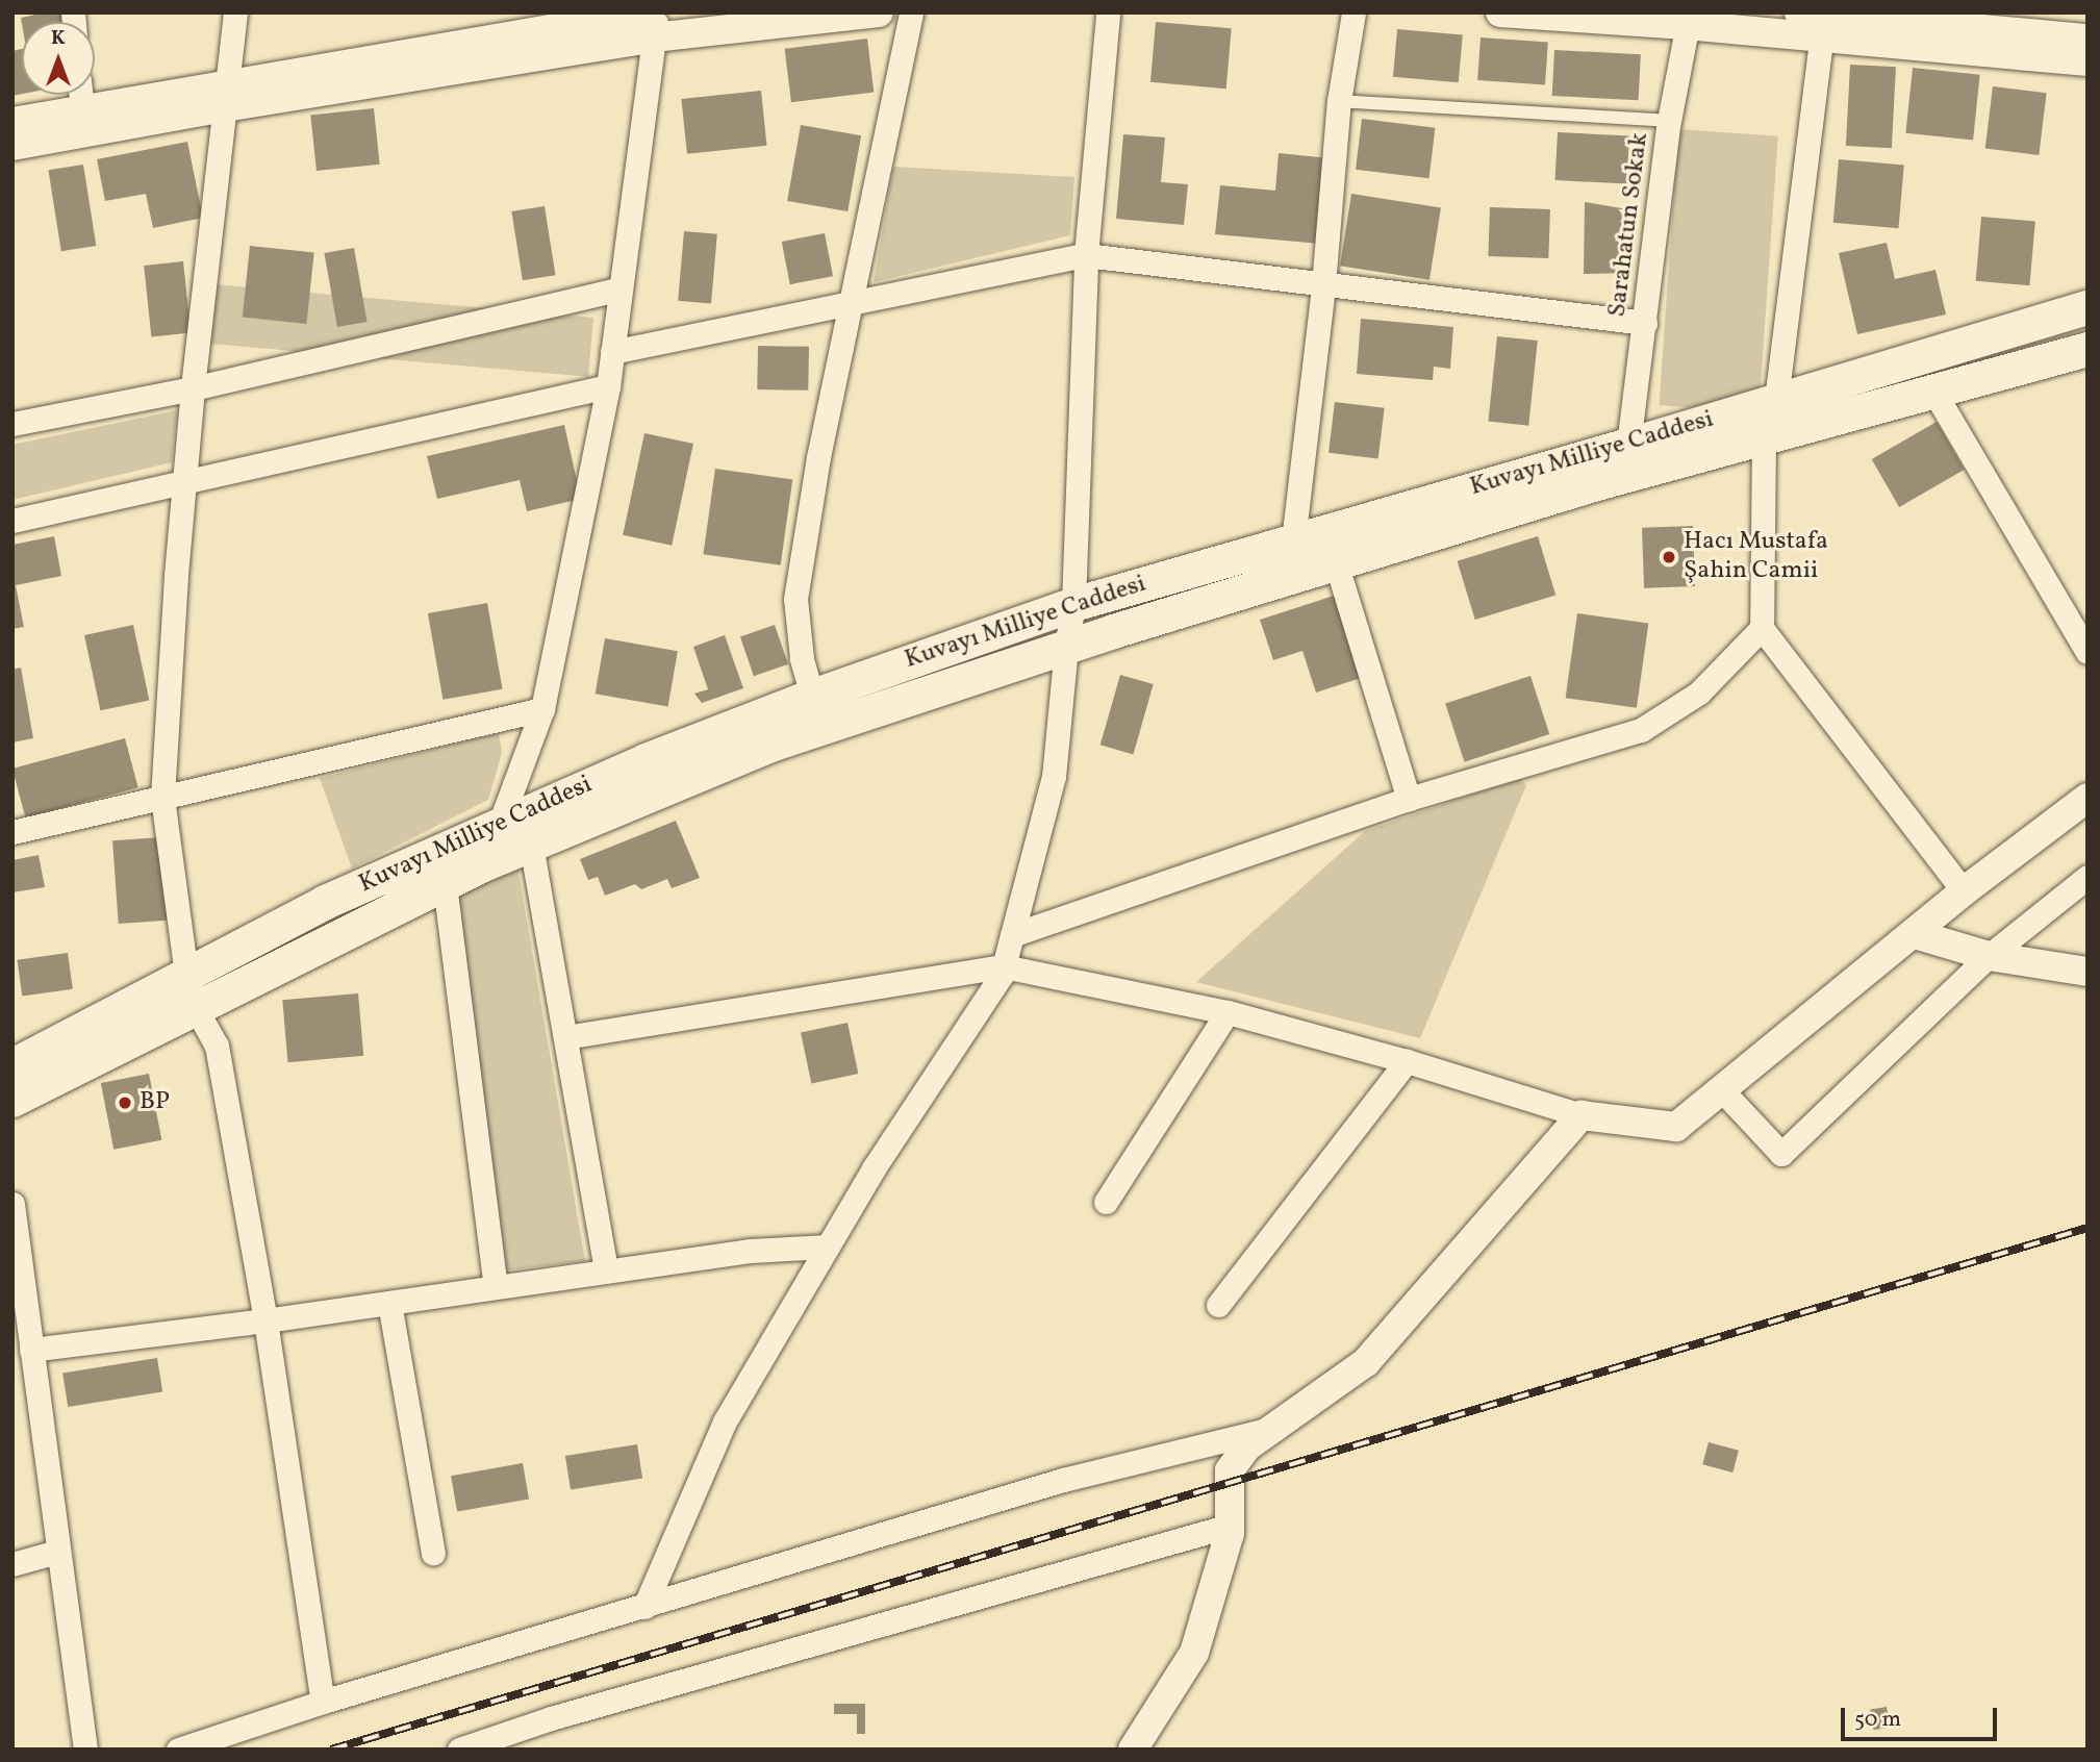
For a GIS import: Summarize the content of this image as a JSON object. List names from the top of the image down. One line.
{"streets":{"main road":["Kuvayı Milliye Caddesi"],"street":["Sarahatun Sokak"]},"crossings":[["Sarahatun Sokak","Kuvayı Milliye Caddesi"]],"places":["Hacı Mustafa Şahin Camii","BP"],"scale_bar":"50 m","north":"top"}
